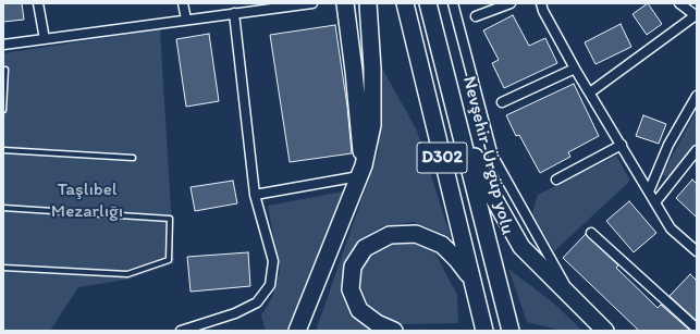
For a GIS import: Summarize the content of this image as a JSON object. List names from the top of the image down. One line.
{"streets":{"highway":["Nevşehir-Ürgüp yolu","D302"]},"parks":["Taşlıbel Mezarlığı"]}
